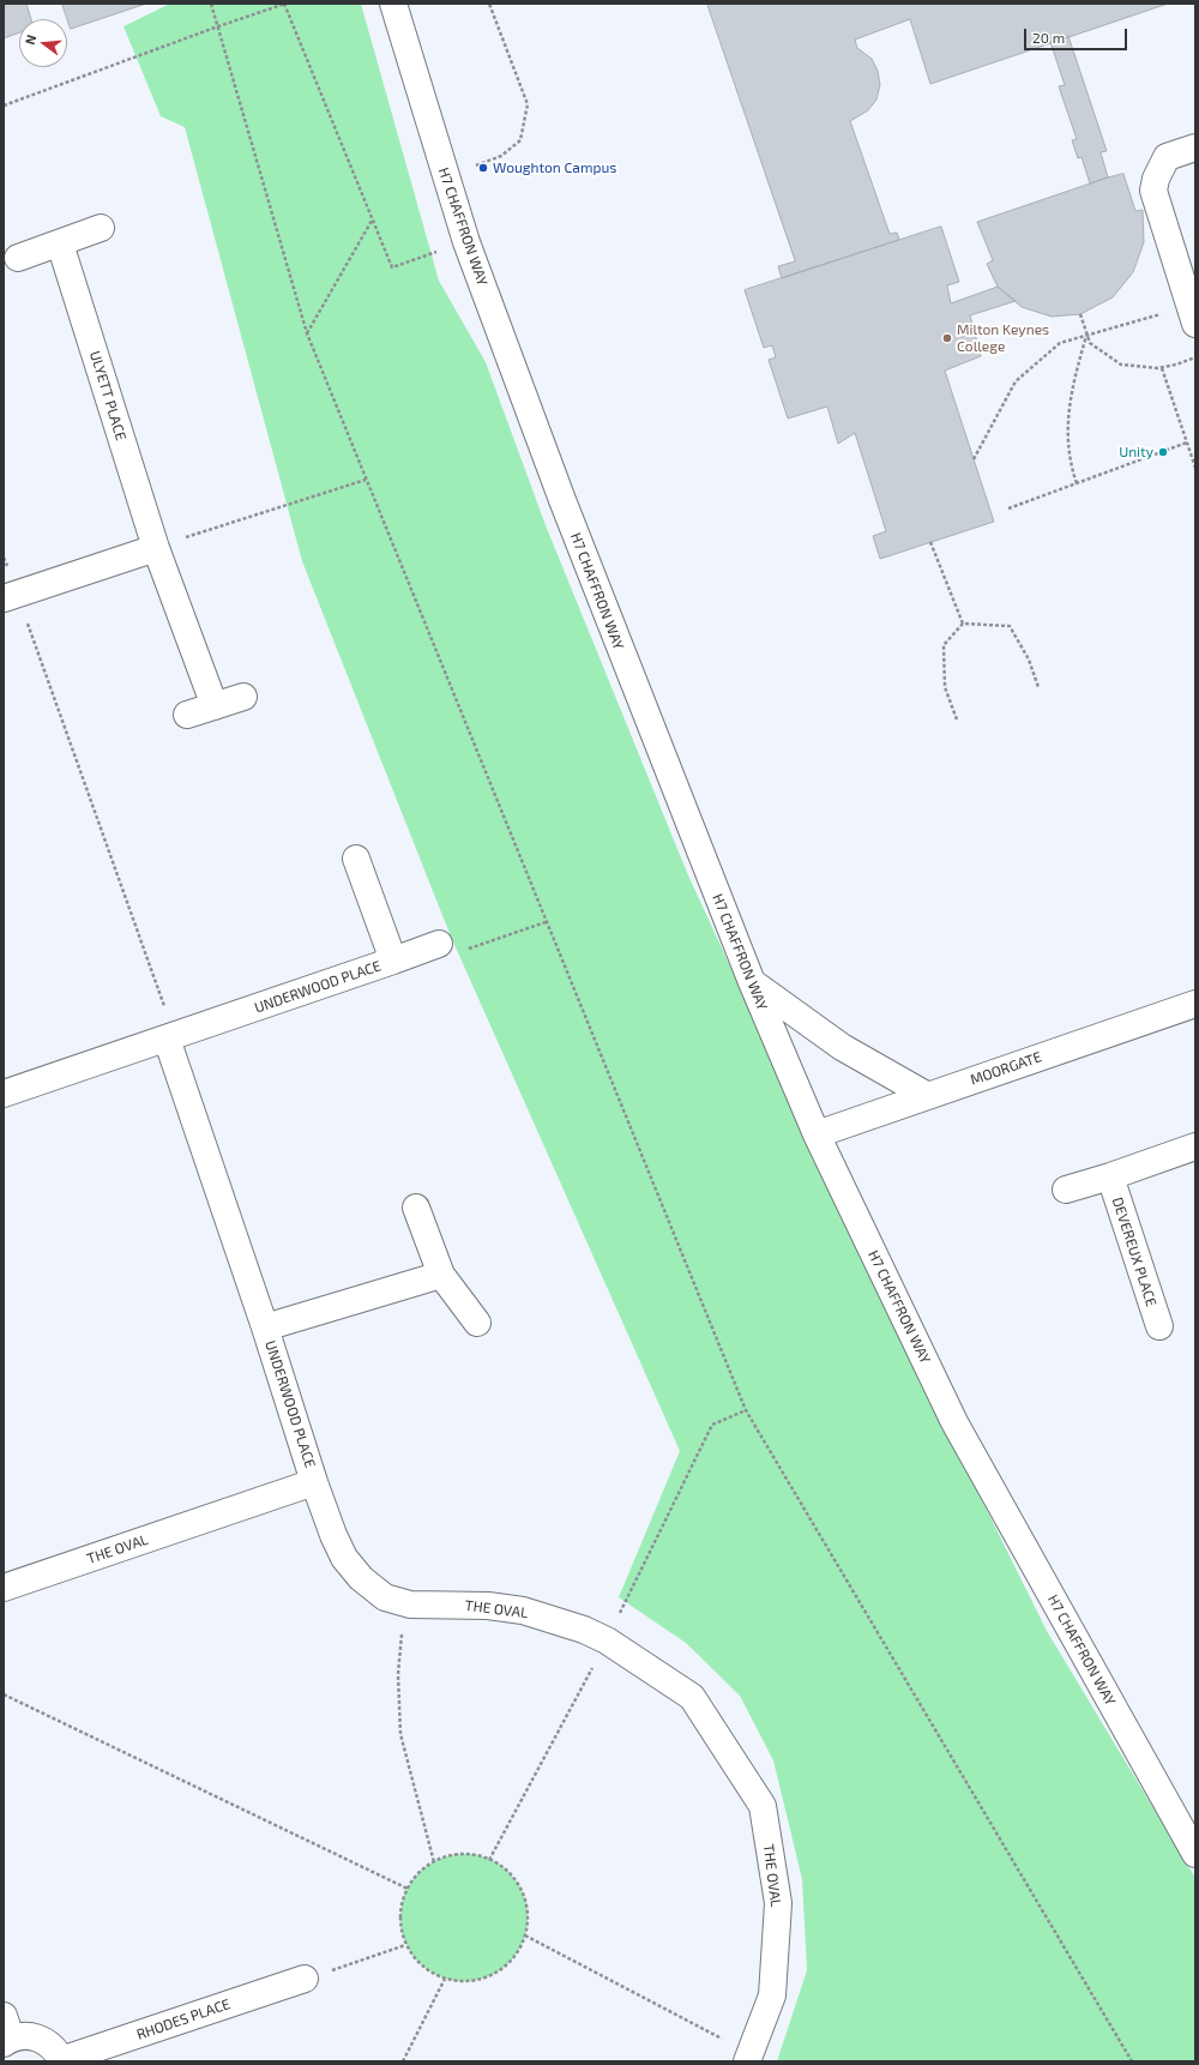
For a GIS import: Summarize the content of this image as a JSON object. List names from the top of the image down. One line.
{"streets":{"street":["H7 CHAFFRON WAY","ULYETT PLACE","UNDERWOOD PLACE","MOORGATE","DEVEREUX PLACE","THE OVAL","RHODES PLACE"]},"crossings":[["H7 CHAFFRON WAY","MOORGATE"],["UNDERWOOD PLACE","THE OVAL"]],"places":["Woughton Campus","Milton Keynes College","Unity"],"scale_bar":"20 m","north":"left"}
